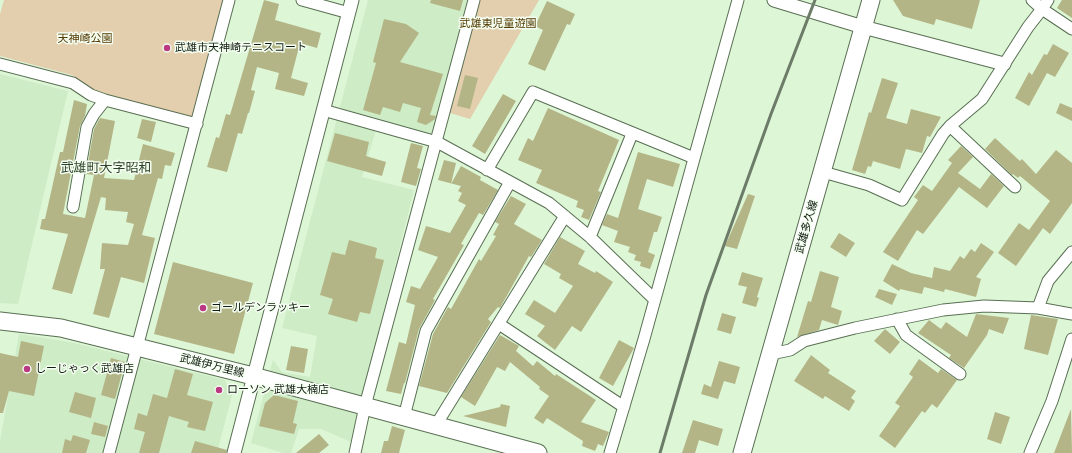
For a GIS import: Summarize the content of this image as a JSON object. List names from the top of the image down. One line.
{"streets":{"main road":["武雄多久線","武雄伊万里線"]},"districts":["武雄町大字昭和"],"parks":["武雄東児童遊園","天神崎公園"],"places":["武雄市天神崎テニスコート","ゴールデンラッキー","しーじゃっく武雄店","ローソン 武雄大楠店"]}
